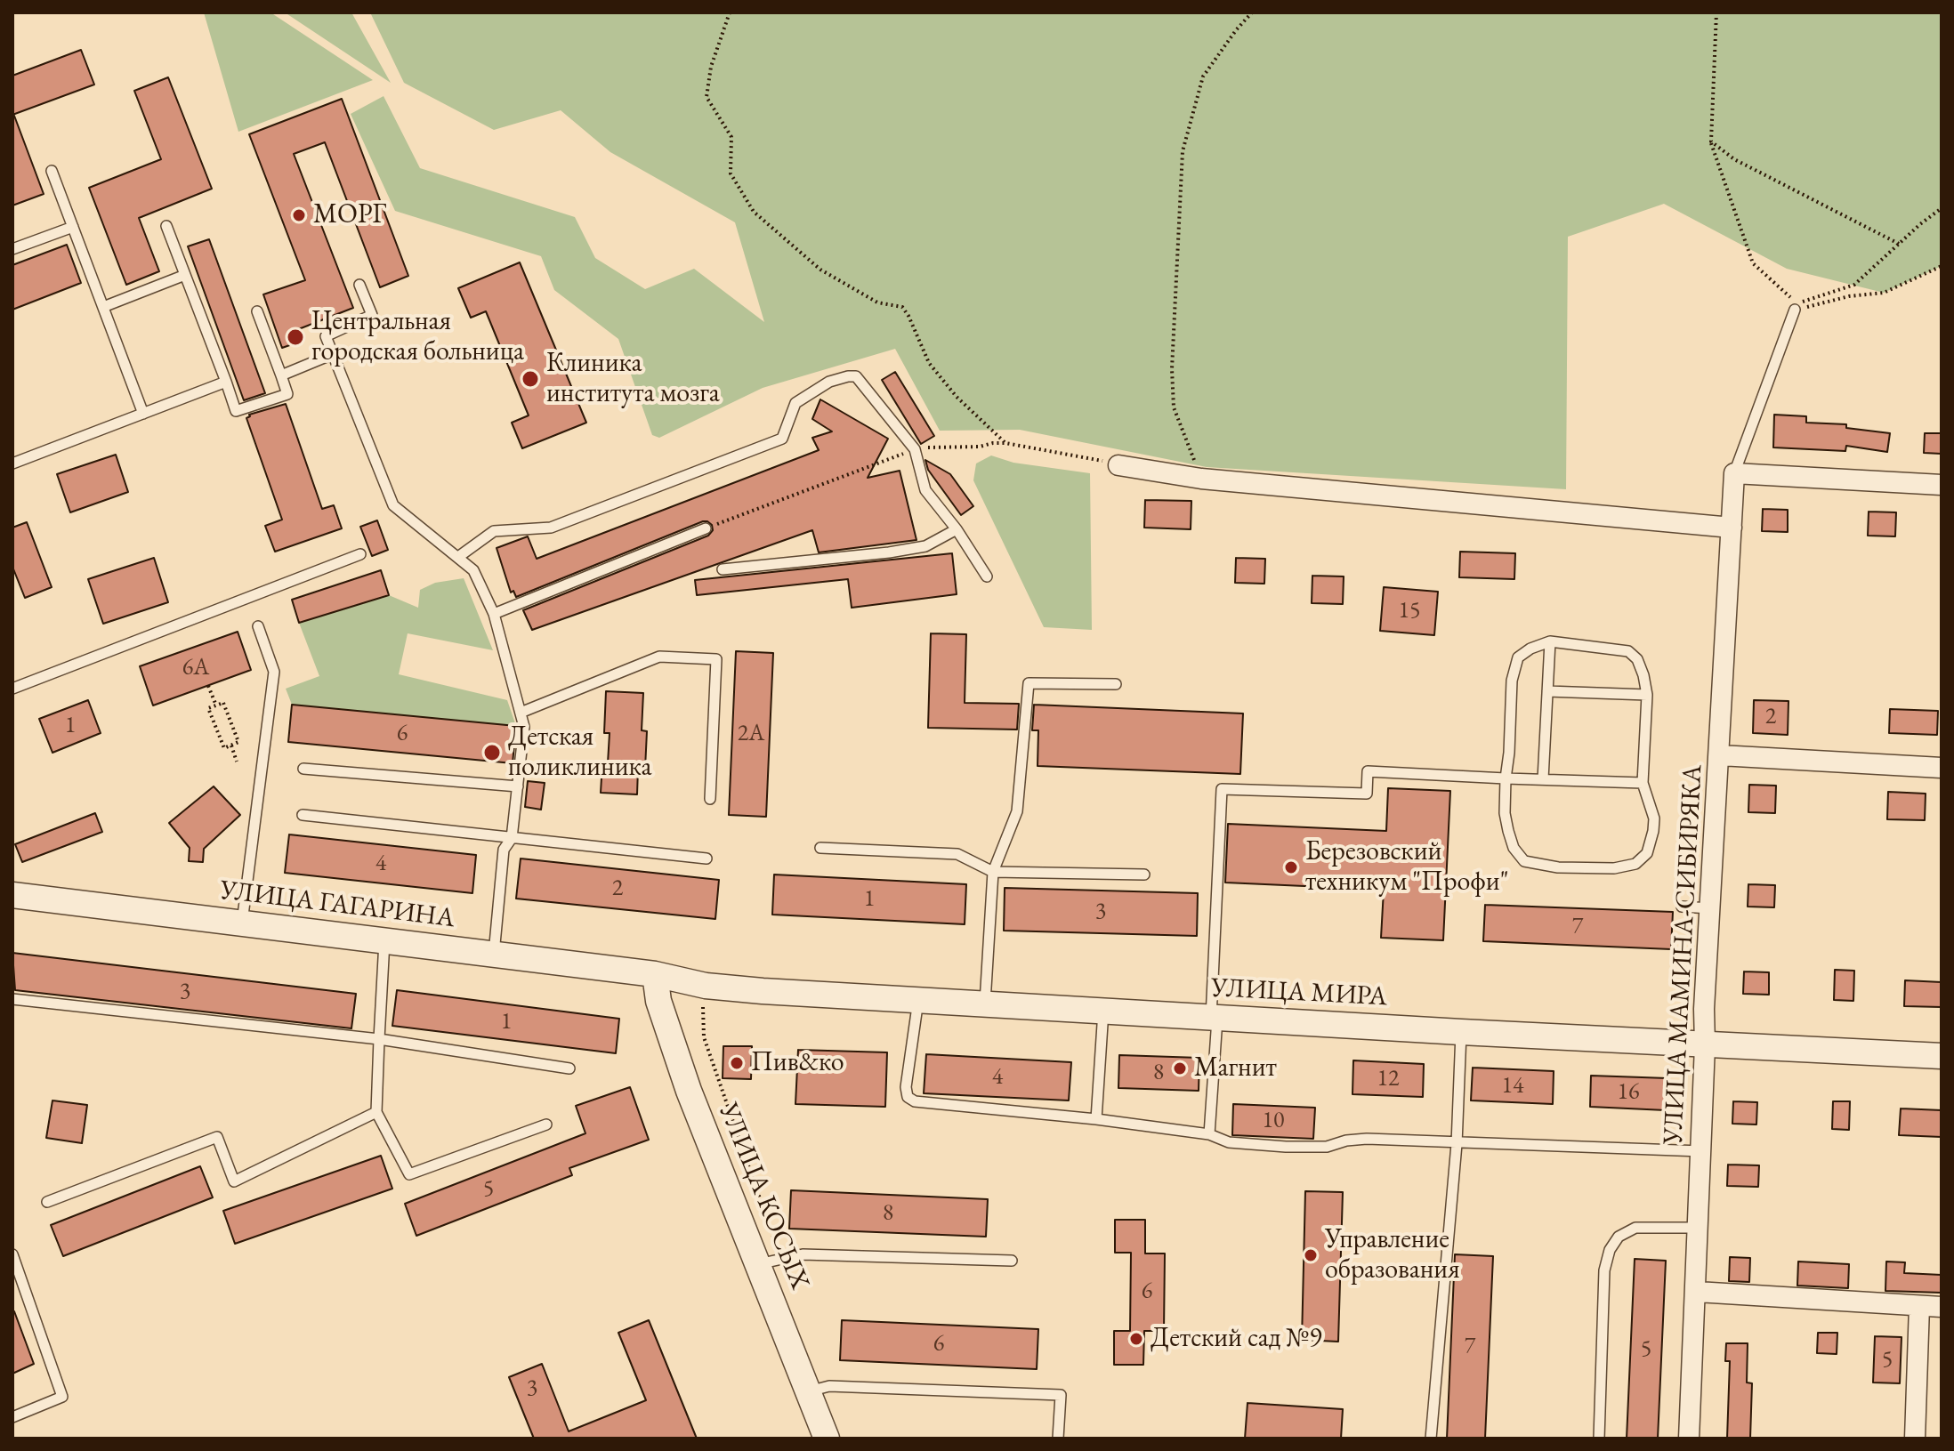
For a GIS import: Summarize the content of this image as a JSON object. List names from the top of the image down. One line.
{"streets":{"street":["УЛИЦА ГАГАРИНА","УЛИЦА МАМИНА-СИБИРЯКА","УЛИЦА МИРА","УЛИЦА КОСЫХ"]},"crossings":[["УЛИЦА ГАГАРИНА","УЛИЦА МИРА"],["УЛИЦА ГАГАРИНА","УЛИЦА КОСЫХ"],["УЛИЦА МАМИНА-СИБИРЯКА","УЛИЦА МИРА"],["УЛИЦА МИРА","УЛИЦА КОСЫХ"]],"places":["МОРГ","Центральная городская больница","Клиника института мозга","Детская поликлиника","Березовский техникум \"Профи\"","Пив&ко","Магнит","Управление образования","Детский сад №9"],"house_numbers":["15","6А","2","1","6","2А","4","2","1","3","7","3","1","8","4","12","14","16","10","5","8","6","6","7","5","5","3"]}
